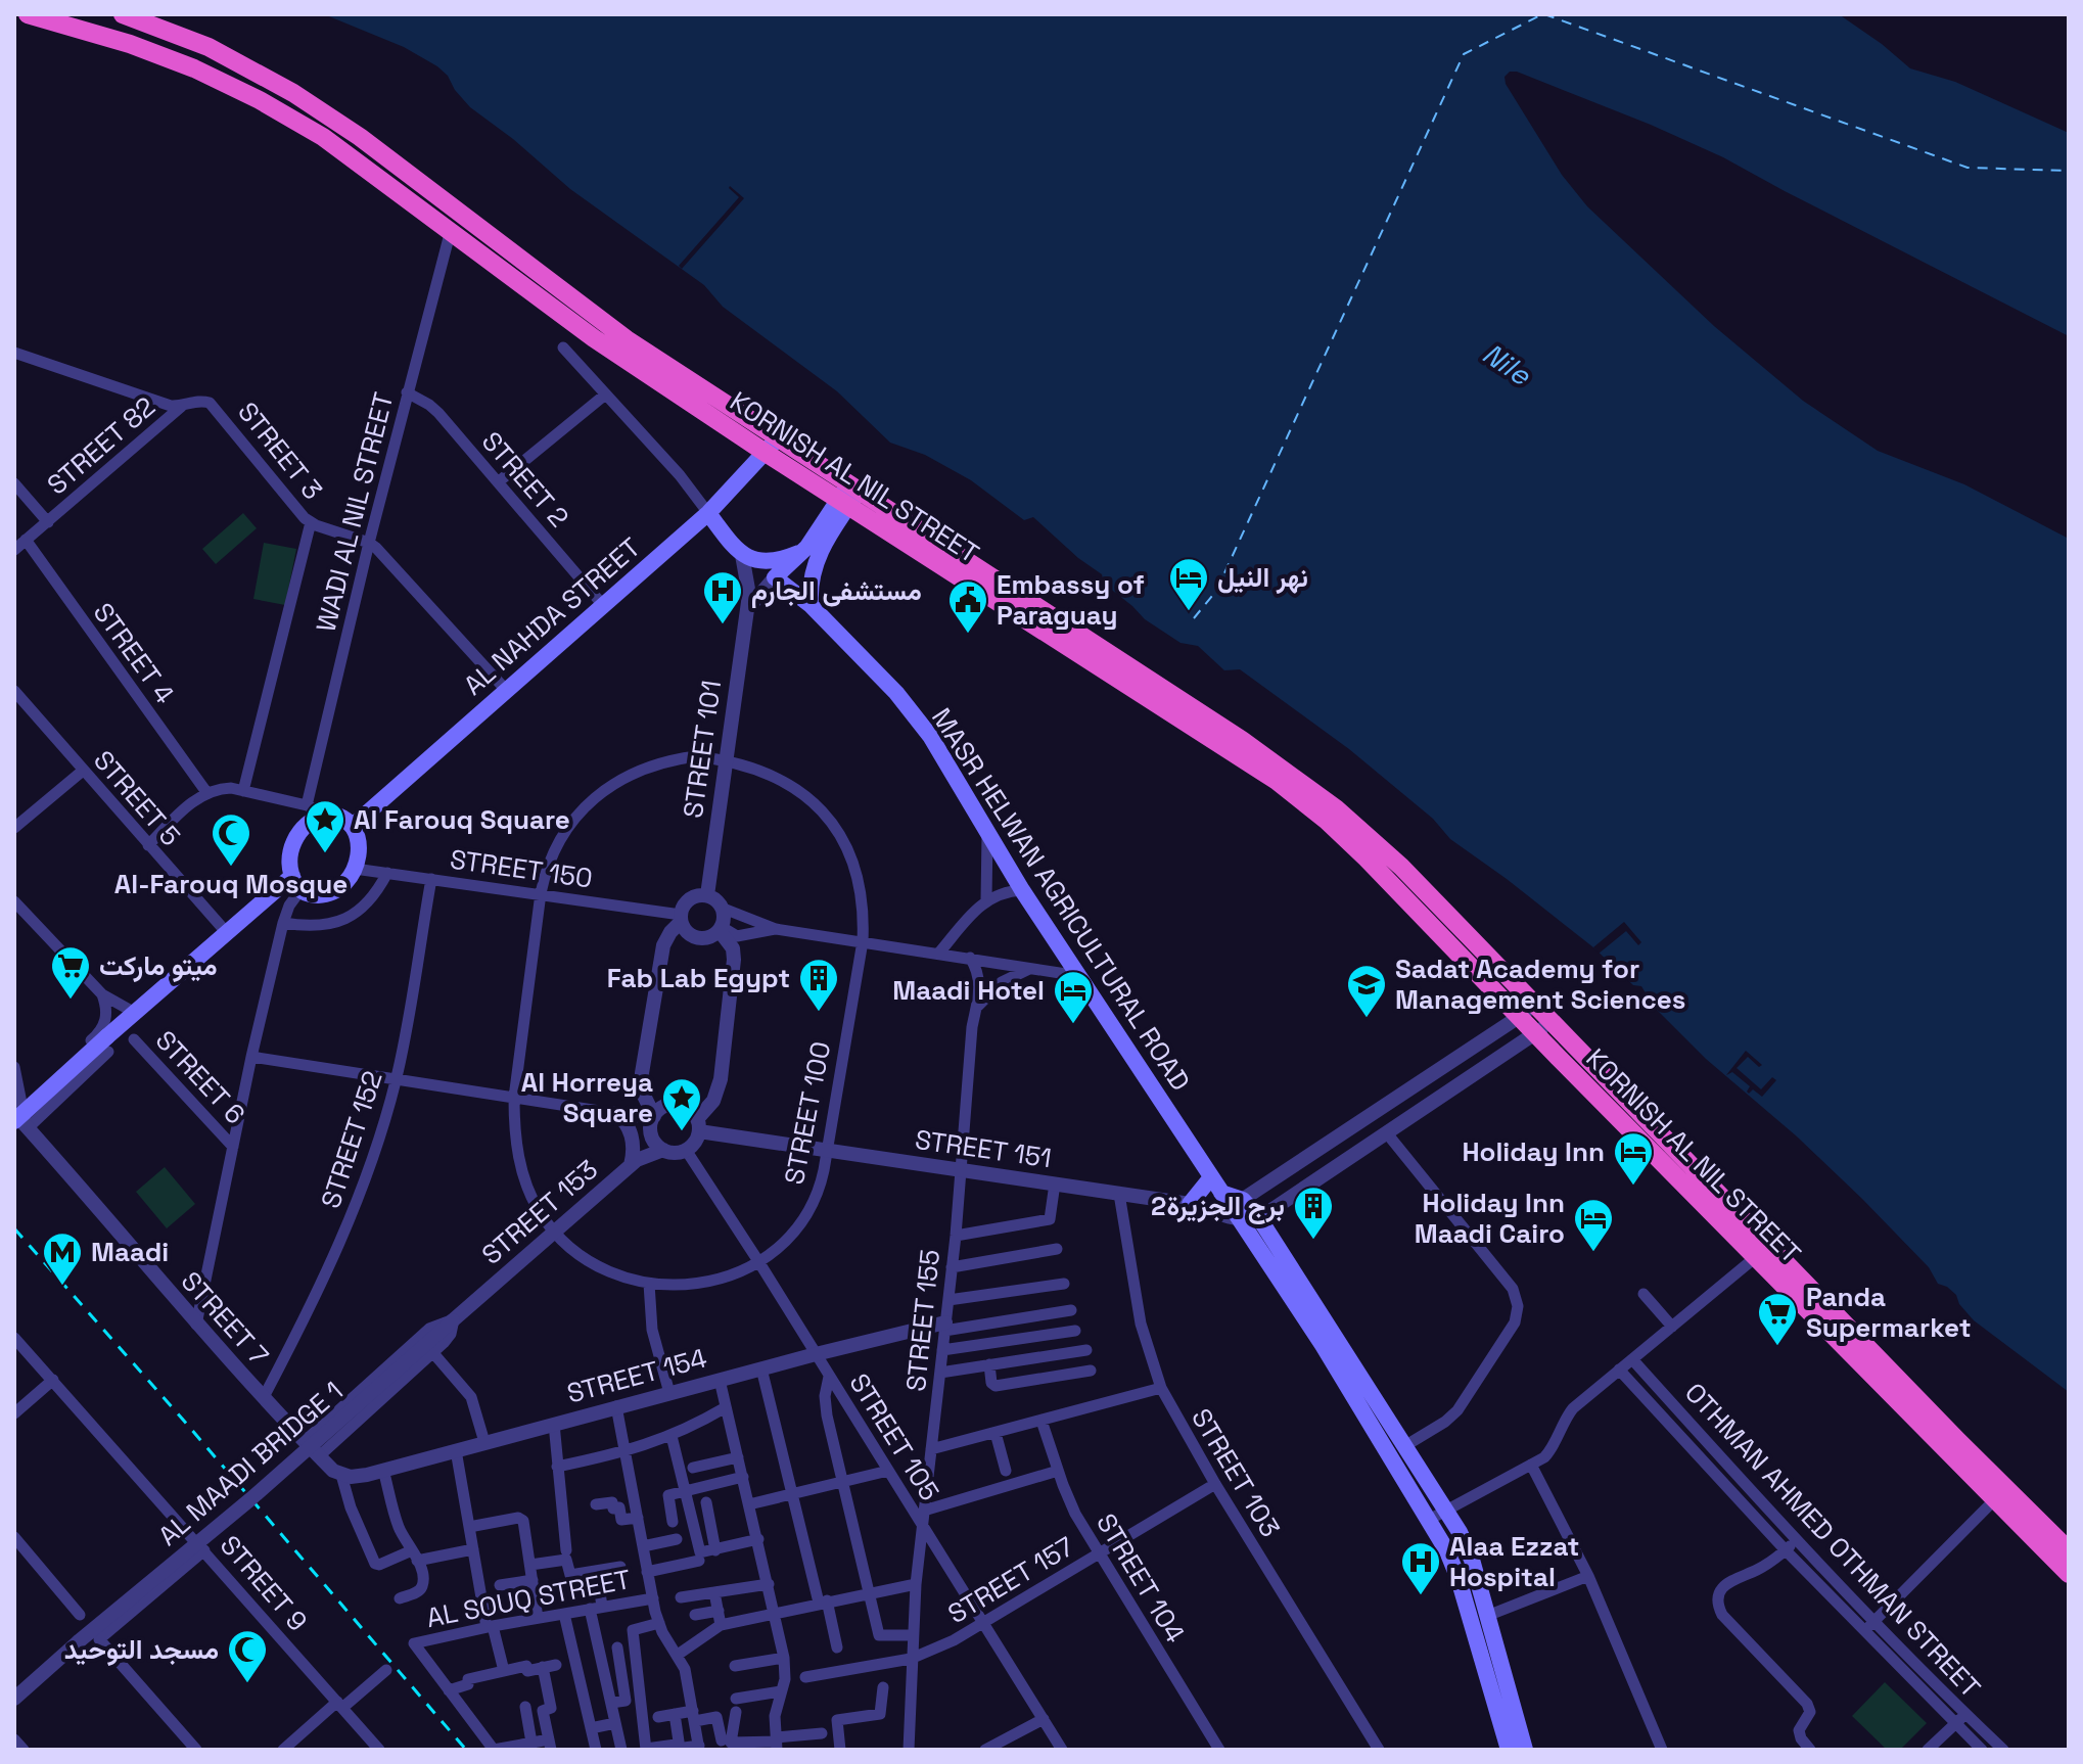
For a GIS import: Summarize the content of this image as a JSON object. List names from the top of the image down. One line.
{"streets":{"highway":["KORNISH AL NIL STREET"],"main road":["AL NAHDA STREET","MASR HELWAN AGRICULTURAL ROAD"],"street":["STREET 82","STREET 3","STREET 2","WADI AL NIL STREET","STREET 4","STREET 101","STREET 5","STREET 150","STREET 6","STREET 100","STREET 152","STREET 151","STREET 153","STREET 7","STREET 155","STREET 154","STREET 105","AL MAADI BRIDGE 1","STREET 103","OTHMAN AHMED OTHMAN STREET","STREET 104","STREET 157","STREET 9","AL SOUQ STREET"]},"crossings":[["STREET 82","STREET 3"],["STREET 82","STREET 4"],["STREET 3","WADI AL NIL STREET"],["STREET 3","AL NAHDA STREET"],["KORNISH AL NIL STREET","WADI AL NIL STREET"],["KORNISH AL NIL STREET","AL NAHDA STREET"],["STREET 2","WADI AL NIL STREET"],["STREET 2","AL NAHDA STREET"],["AL NAHDA STREET","STREET 150"],["STREET 101","STREET 150"],["STREET 101","STREET 100"],["STREET 150","STREET 100"],["STREET 150","STREET 152"],["MASR HELWAN AGRICULTURAL ROAD","STREET 151"],["STREET 100","STREET 151"],["STREET 100","STREET 153"],["STREET 100","STREET 105"],["STREET 152","STREET 7"],["STREET 151","STREET 153"],["STREET 151","STREET 155"],["STREET 151","STREET 105"],["STREET 151","STREET 103"],["STREET 153","STREET 7"],["STREET 153","STREET 105"],["STREET 153","AL MAADI BRIDGE 1"],["STREET 7","STREET 154"],["STREET 155","STREET 154"],["STREET 155","STREET 105"],["STREET 155","STREET 157"],["STREET 154","STREET 105"],["STREET 105","STREET 157"],["STREET 103","STREET 157"],["STREET 104","STREET 157"]],"water":["Nile"],"places":{"hotel":["نهر النيل","Maadi Hotel","Holiday Inn","Holiday Inn Maadi Cairo"],"hospital":["مستشفى الجارم","Alaa Ezzat Hospital"],"public building":["Embassy of Paraguay"],"place":["Al Farouq Square","Al Horreya Square"],"mosque":["Al-Farouq Mosque","مسجد التوحيد"],"supermarket":["ميتو ماركت","Panda Supermarket"],"building":["Fab Lab Egypt","برج الجزيرة2"],"school or university":["Sadat Academy for Management Sciences"],"metro station":["Maadi"]}}
